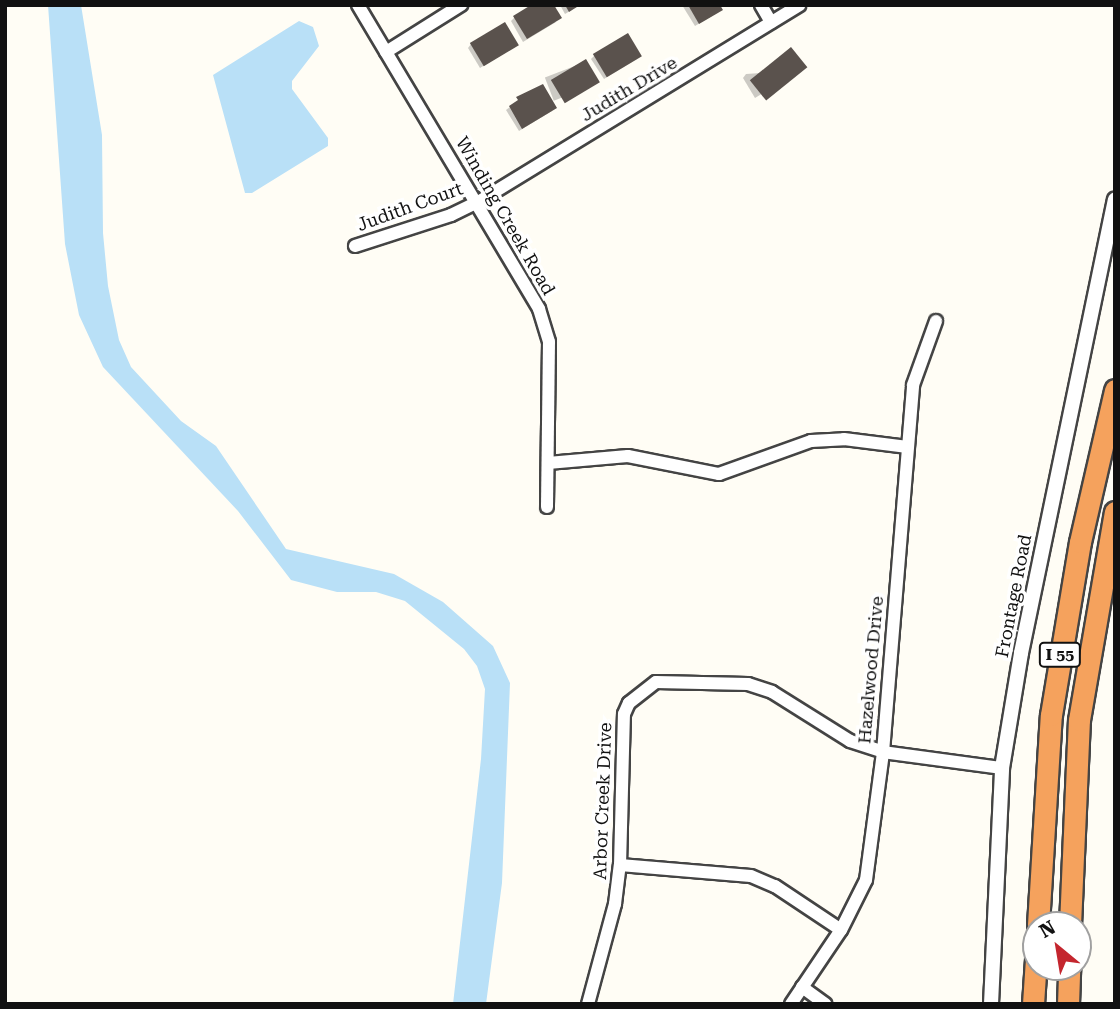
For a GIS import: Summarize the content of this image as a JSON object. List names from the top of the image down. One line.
{"streets":{"highway":["I 55"],"street":["Judith Drive","Judith Court","Winding Creek Road","Frontage Road","Hazelwood Drive","Arbor Creek Drive"]},"crossings":[["Judith Drive","Judith Court"],["Judith Drive","Winding Creek Road"],["Judith Court","Winding Creek Road"],["Frontage Road","Arbor Creek Drive"],["Hazelwood Drive","Arbor Creek Drive"]],"north":"top left"}
